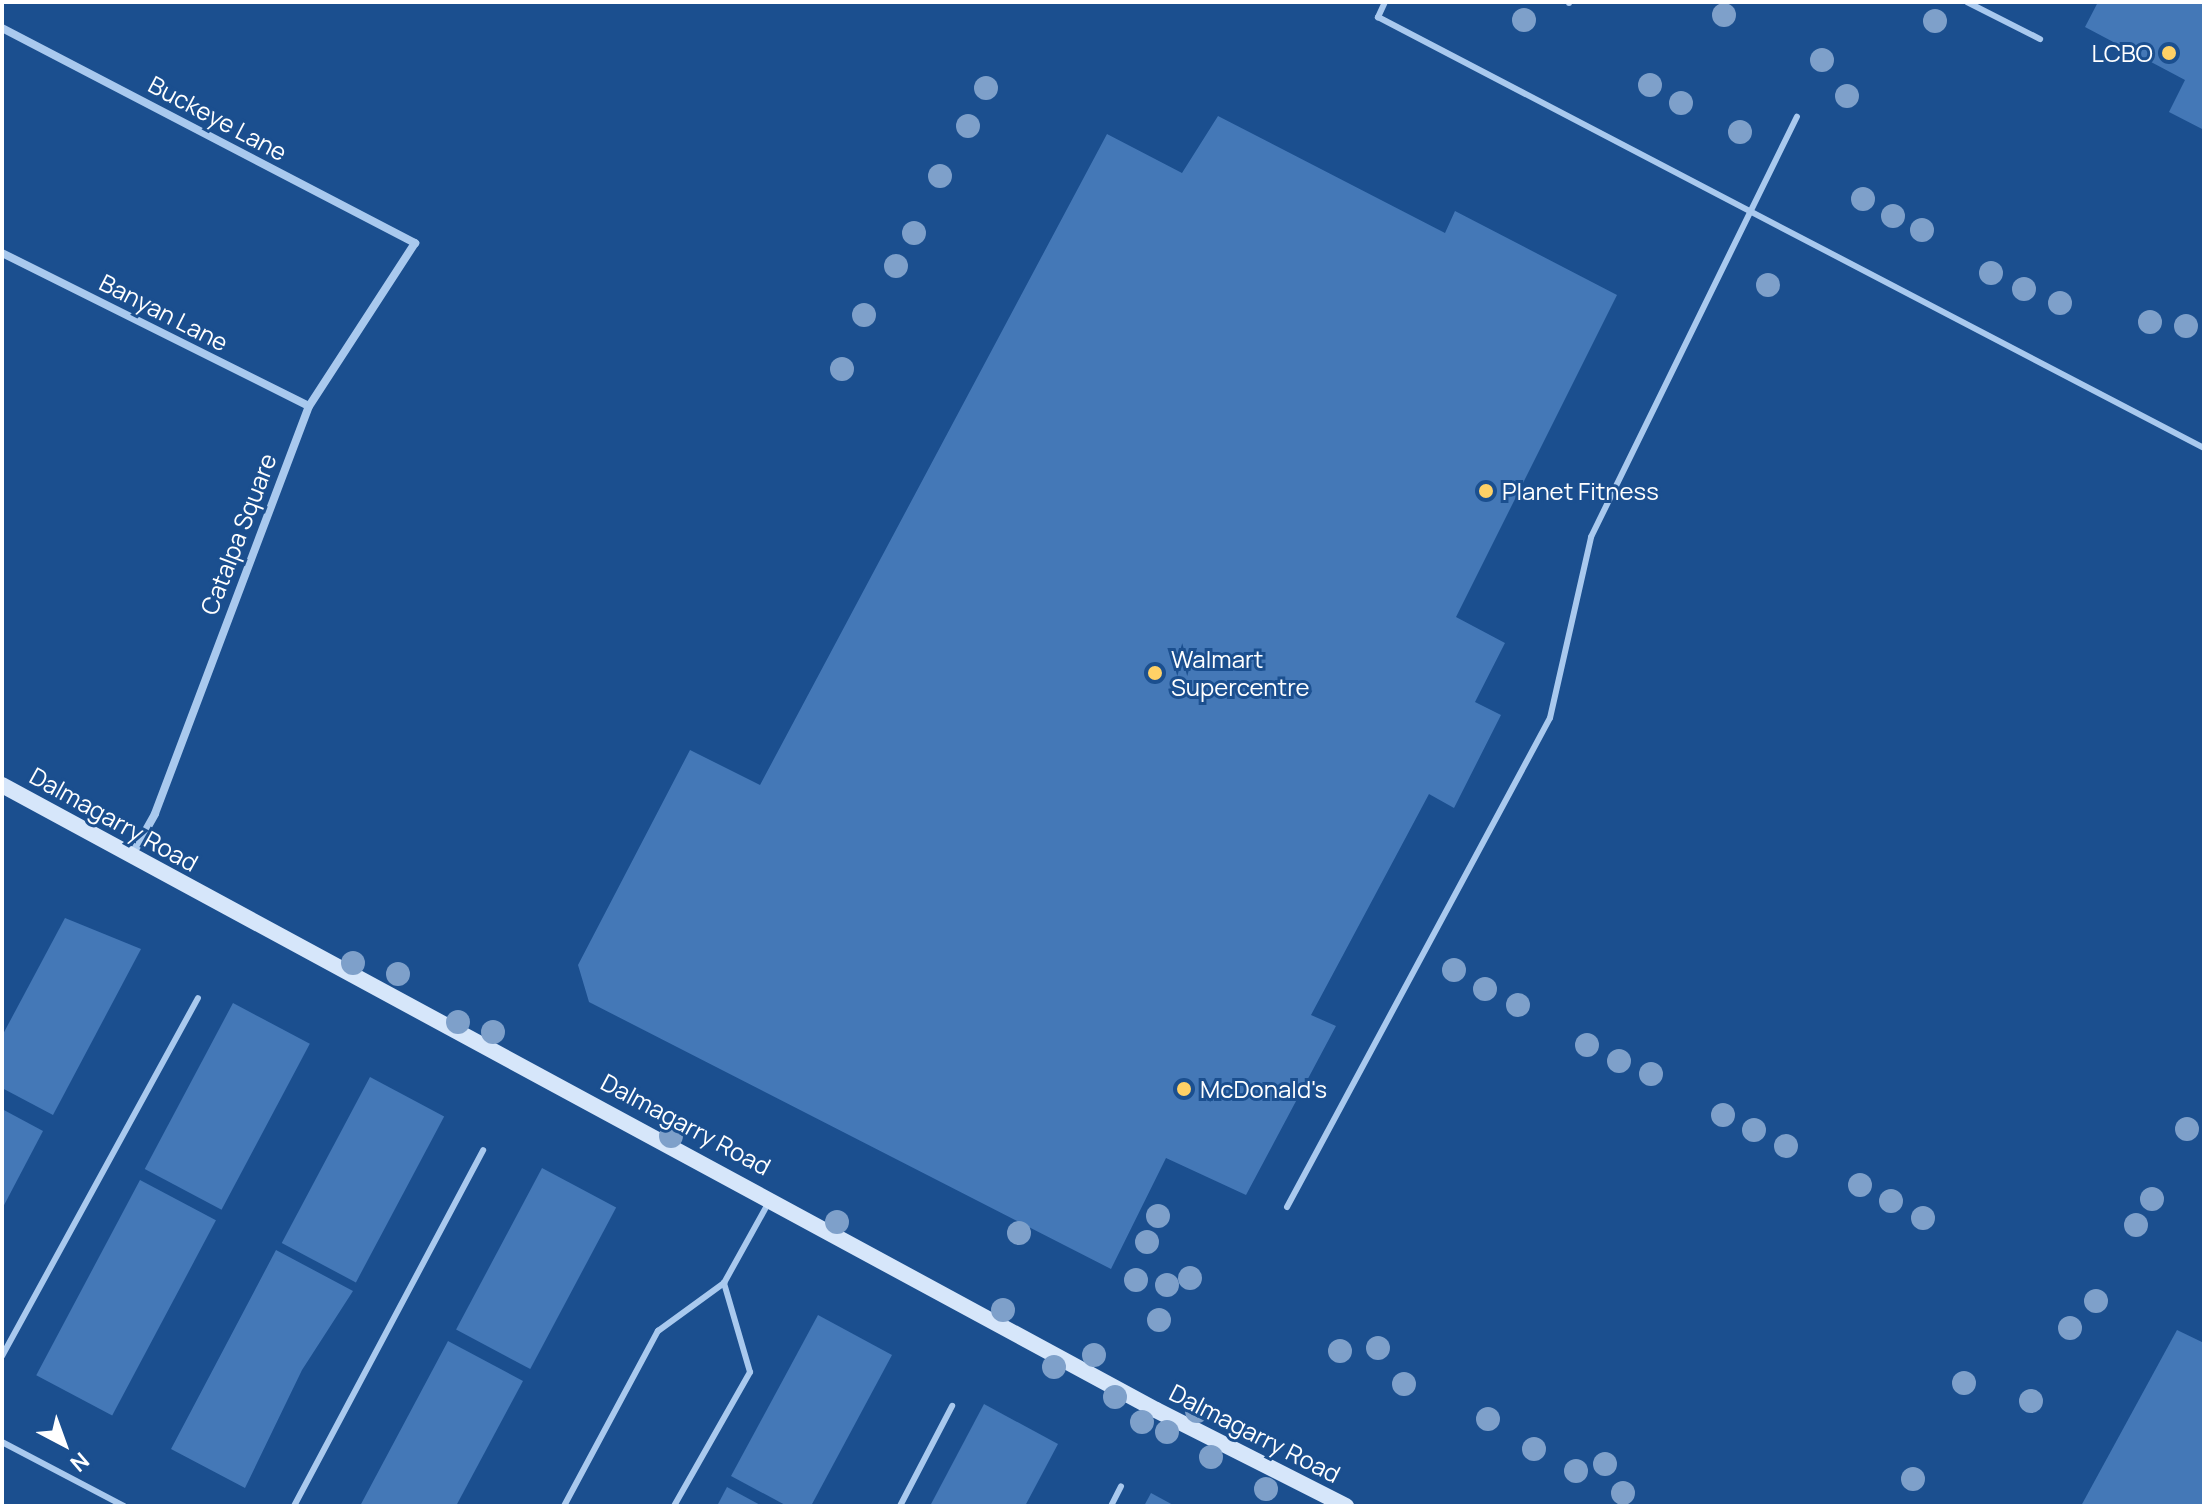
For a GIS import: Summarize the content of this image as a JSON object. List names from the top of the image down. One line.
{"streets":{"street":["Buckeye Lane","Banyan Lane","Catalpa Square","Dalmagarry Road"]},"crossings":[["Buckeye Lane","Catalpa Square"],["Banyan Lane","Catalpa Square"],["Catalpa Square","Dalmagarry Road"]],"places":["LCBO","Planet Fitness","Walmart Supercentre","McDonald's"],"north":"bottom right"}
